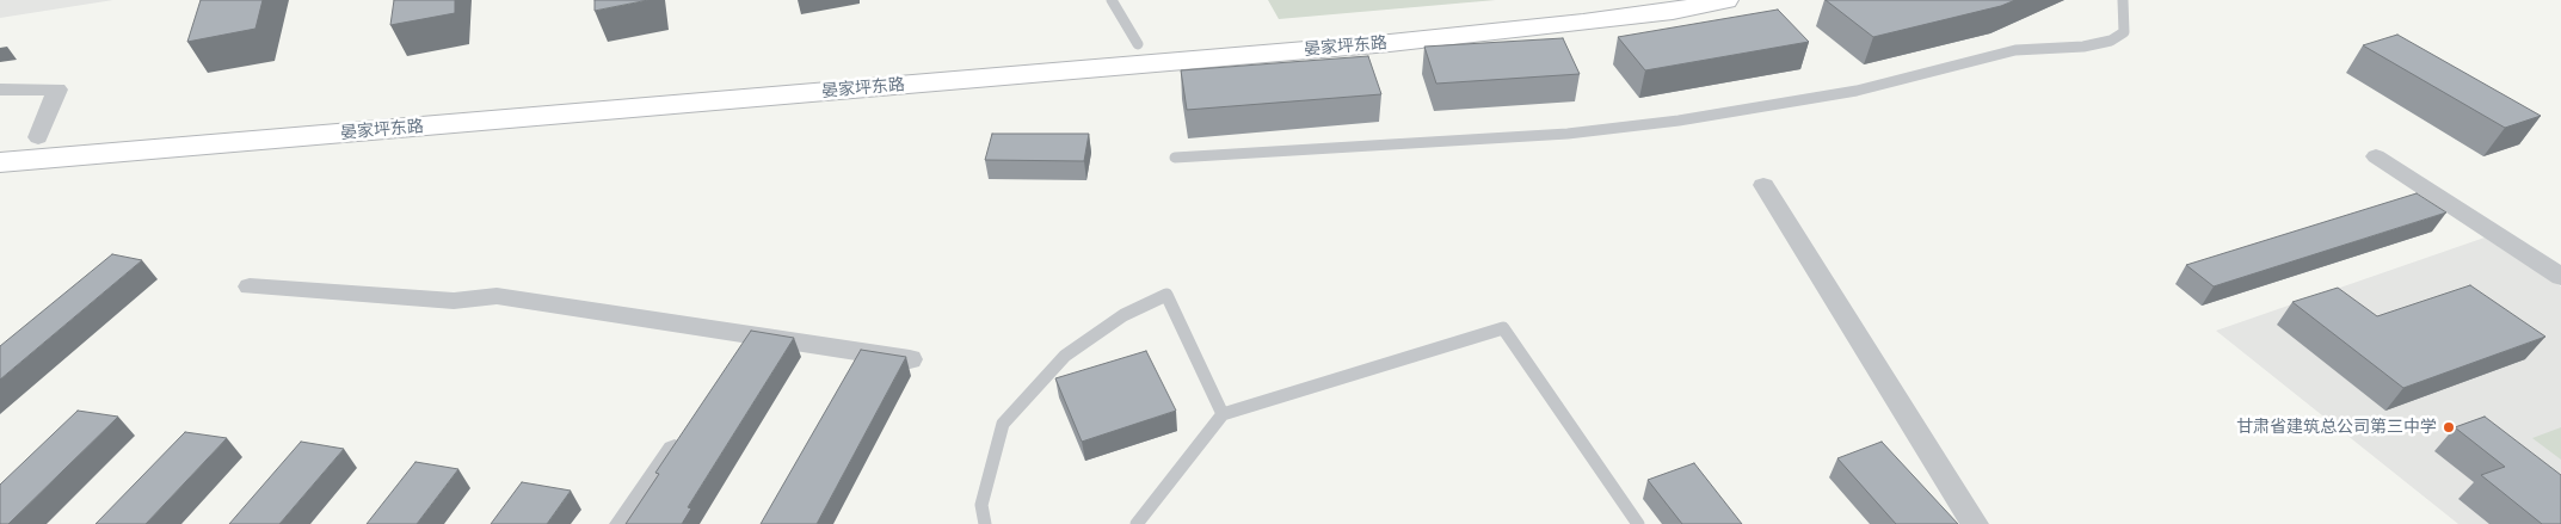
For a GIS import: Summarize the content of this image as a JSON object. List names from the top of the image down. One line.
{"streets":{"highway":["晏家坪东路"]},"places":["甘肃省建筑总公司第三中学"]}
